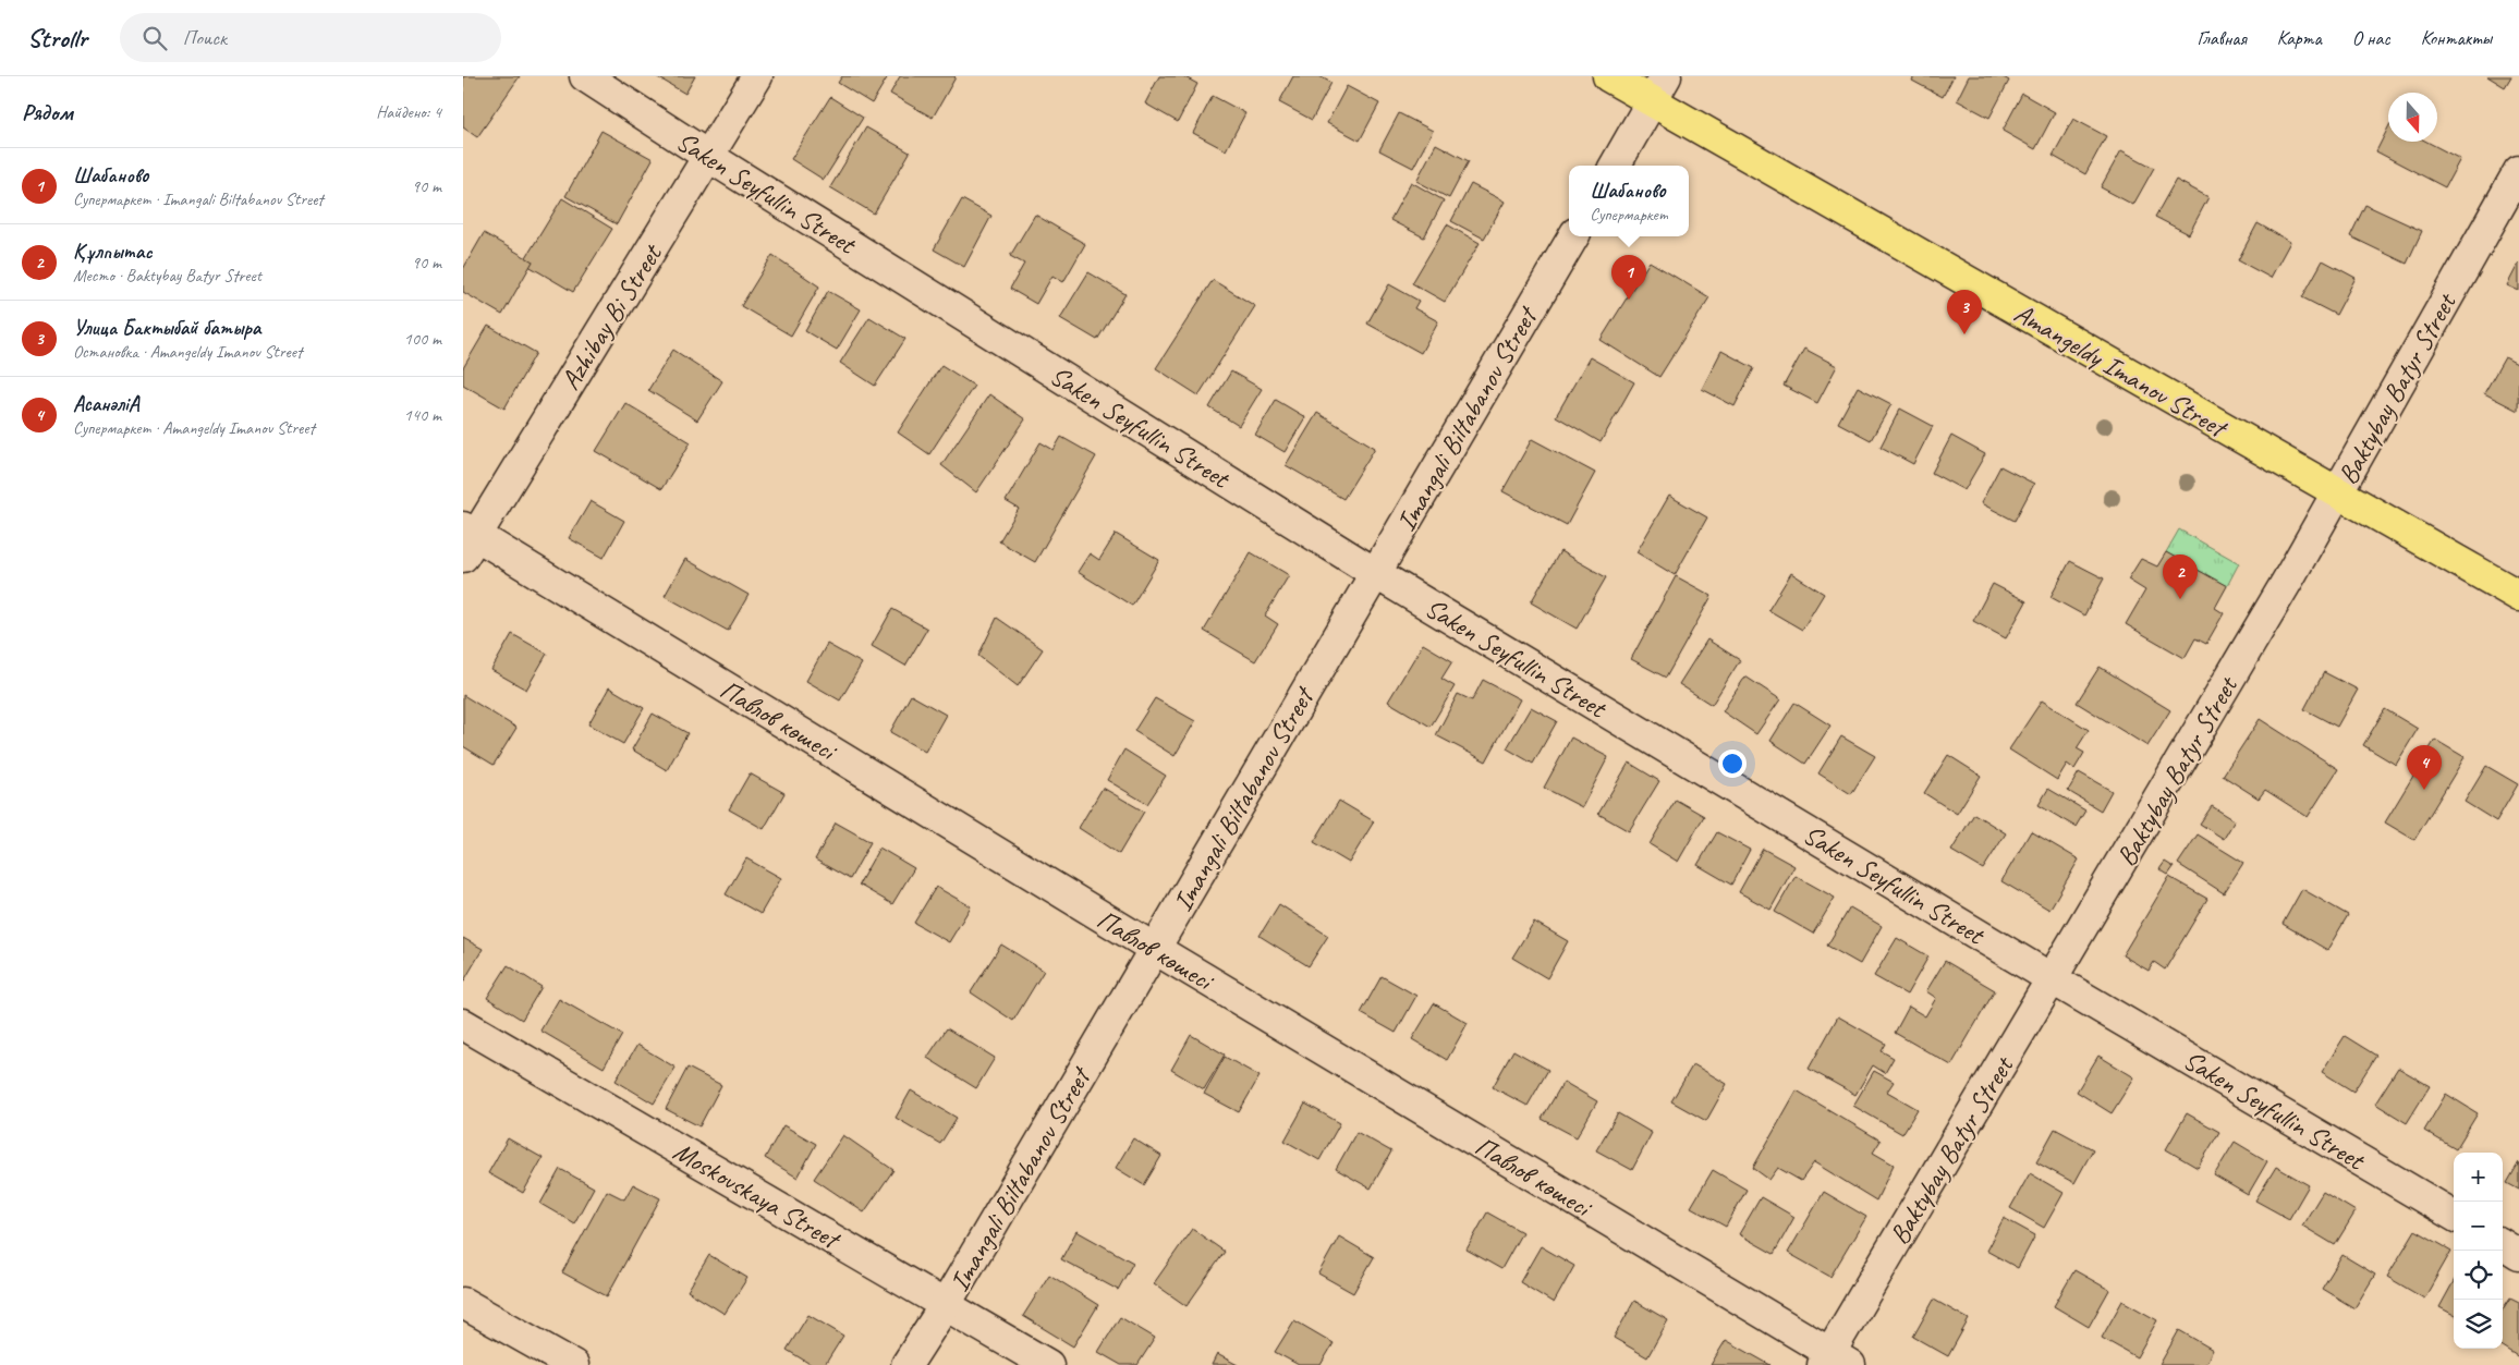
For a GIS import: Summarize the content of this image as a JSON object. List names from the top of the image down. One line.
{"streets":{"main road":["Amangeldy Imanov Street"],"street":["Saken Seyfullin Street","Azhibay Bi Street","Baktybay Batyr Street","Imangali Biltabanov Street","Павлов көшесі","Moskovskaya Street"]},"crossings":[["Saken Seyfullin Street","Azhibay Bi Street"],["Saken Seyfullin Street","Baktybay Batyr Street"],["Saken Seyfullin Street","Imangali Biltabanov Street"],["Azhibay Bi Street","Павлов көшесі"],["Amangeldy Imanov Street","Baktybay Batyr Street"],["Baktybay Batyr Street","Павлов көшесі"],["Imangali Biltabanov Street","Павлов көшесі"],["Imangali Biltabanov Street","Moskovskaya Street"]],"north":"bottom","page":{"header":"Strollr","search":"Поиск","nav":["Главная","Карта","О нас","Контакты"],"heading":["Рядом","Найдено: 4"],"list":[{"mark":"1","name":"Шабаново","note":"Супермаркет · Imangali Biltabanov Street","value":"90 m"},{"mark":"2","name":"Құлпытас","note":"Место · Baktybay Batyr Street","value":"90 m"},{"mark":"3","name":"Улица Бактыбай батыра","note":"Остановка · Amangeldy Imanov Street","value":"100 m"},{"mark":"4","name":"АсанәліА","note":"Супермаркет · Amangeldy Imanov Street","value":"140 m"}],"popup":["Шабаново","Супермаркет"],"pins":["1","3","2","4"],"map_buttons":["+","−"]}}
